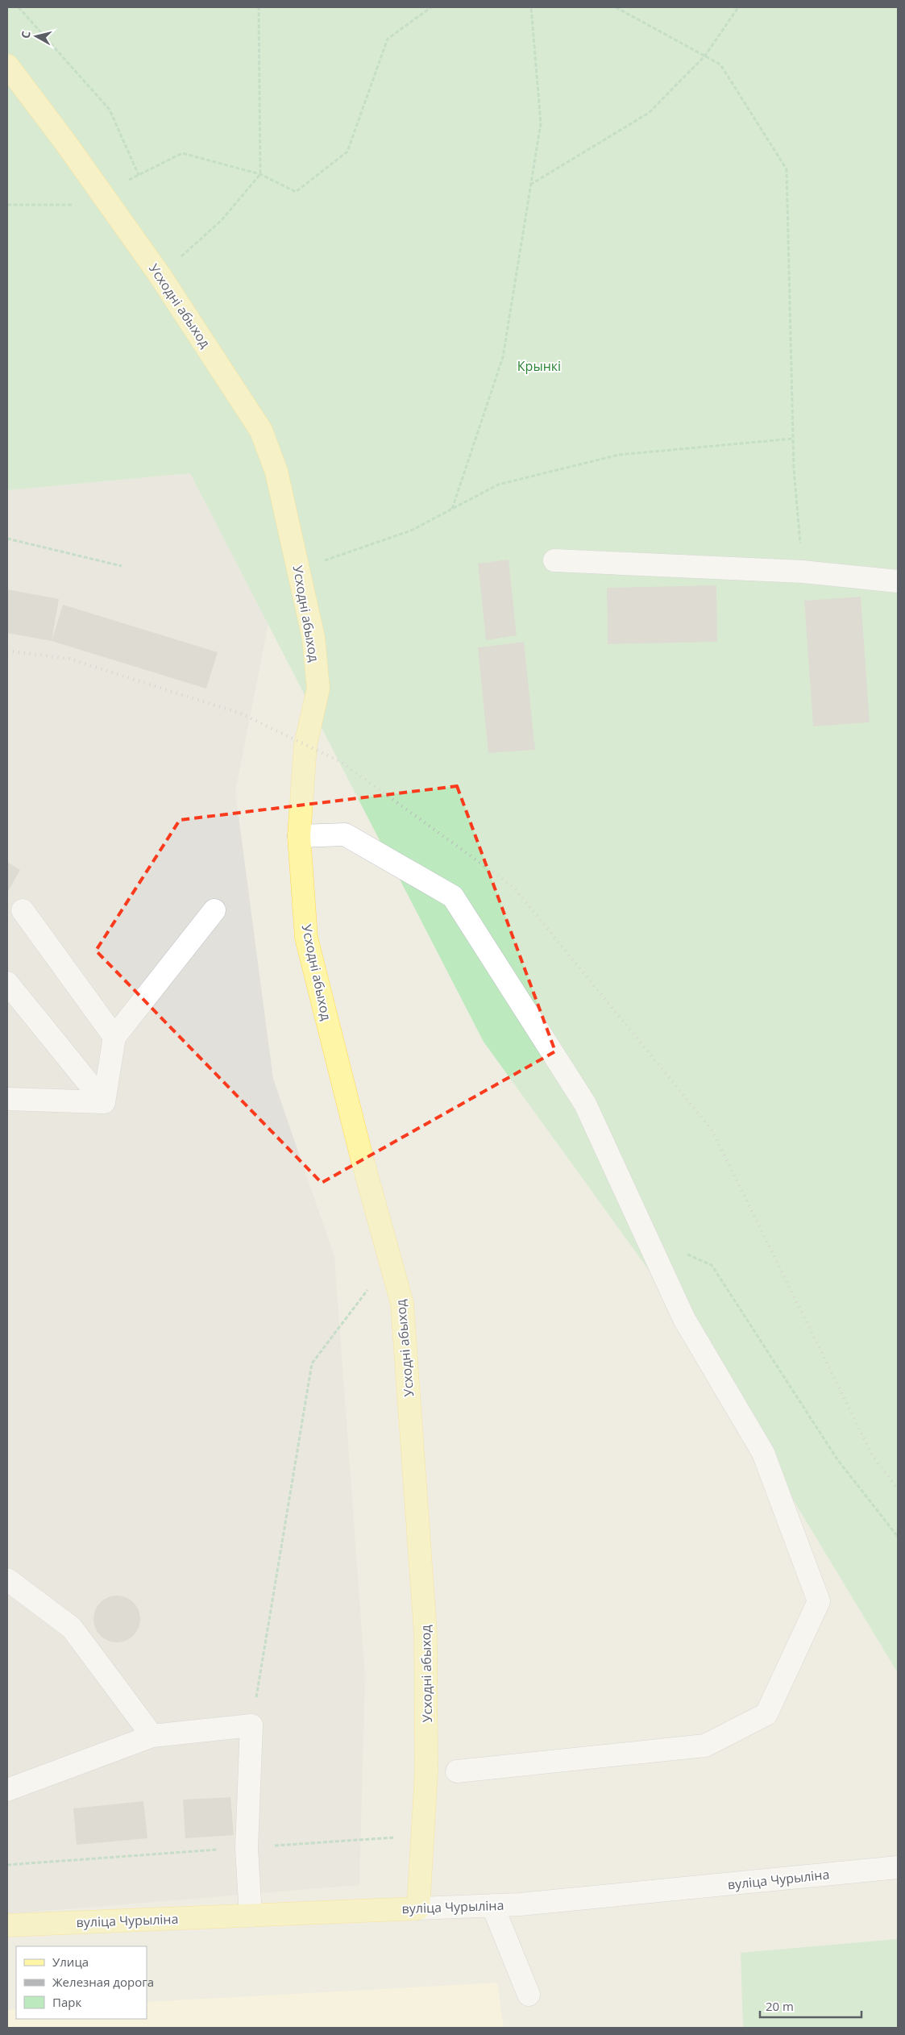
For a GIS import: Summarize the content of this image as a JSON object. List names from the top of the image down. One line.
{"streets":{"main road":["Усходні абыход","вуліца Чурыліна"]},"crossings":[["Усходні абыход","вуліца Чурыліна"]],"parks":["Крынкі"],"legend":["Улица","Железная дорога","Парк"],"scale_bar":"20 m","north":"left"}
